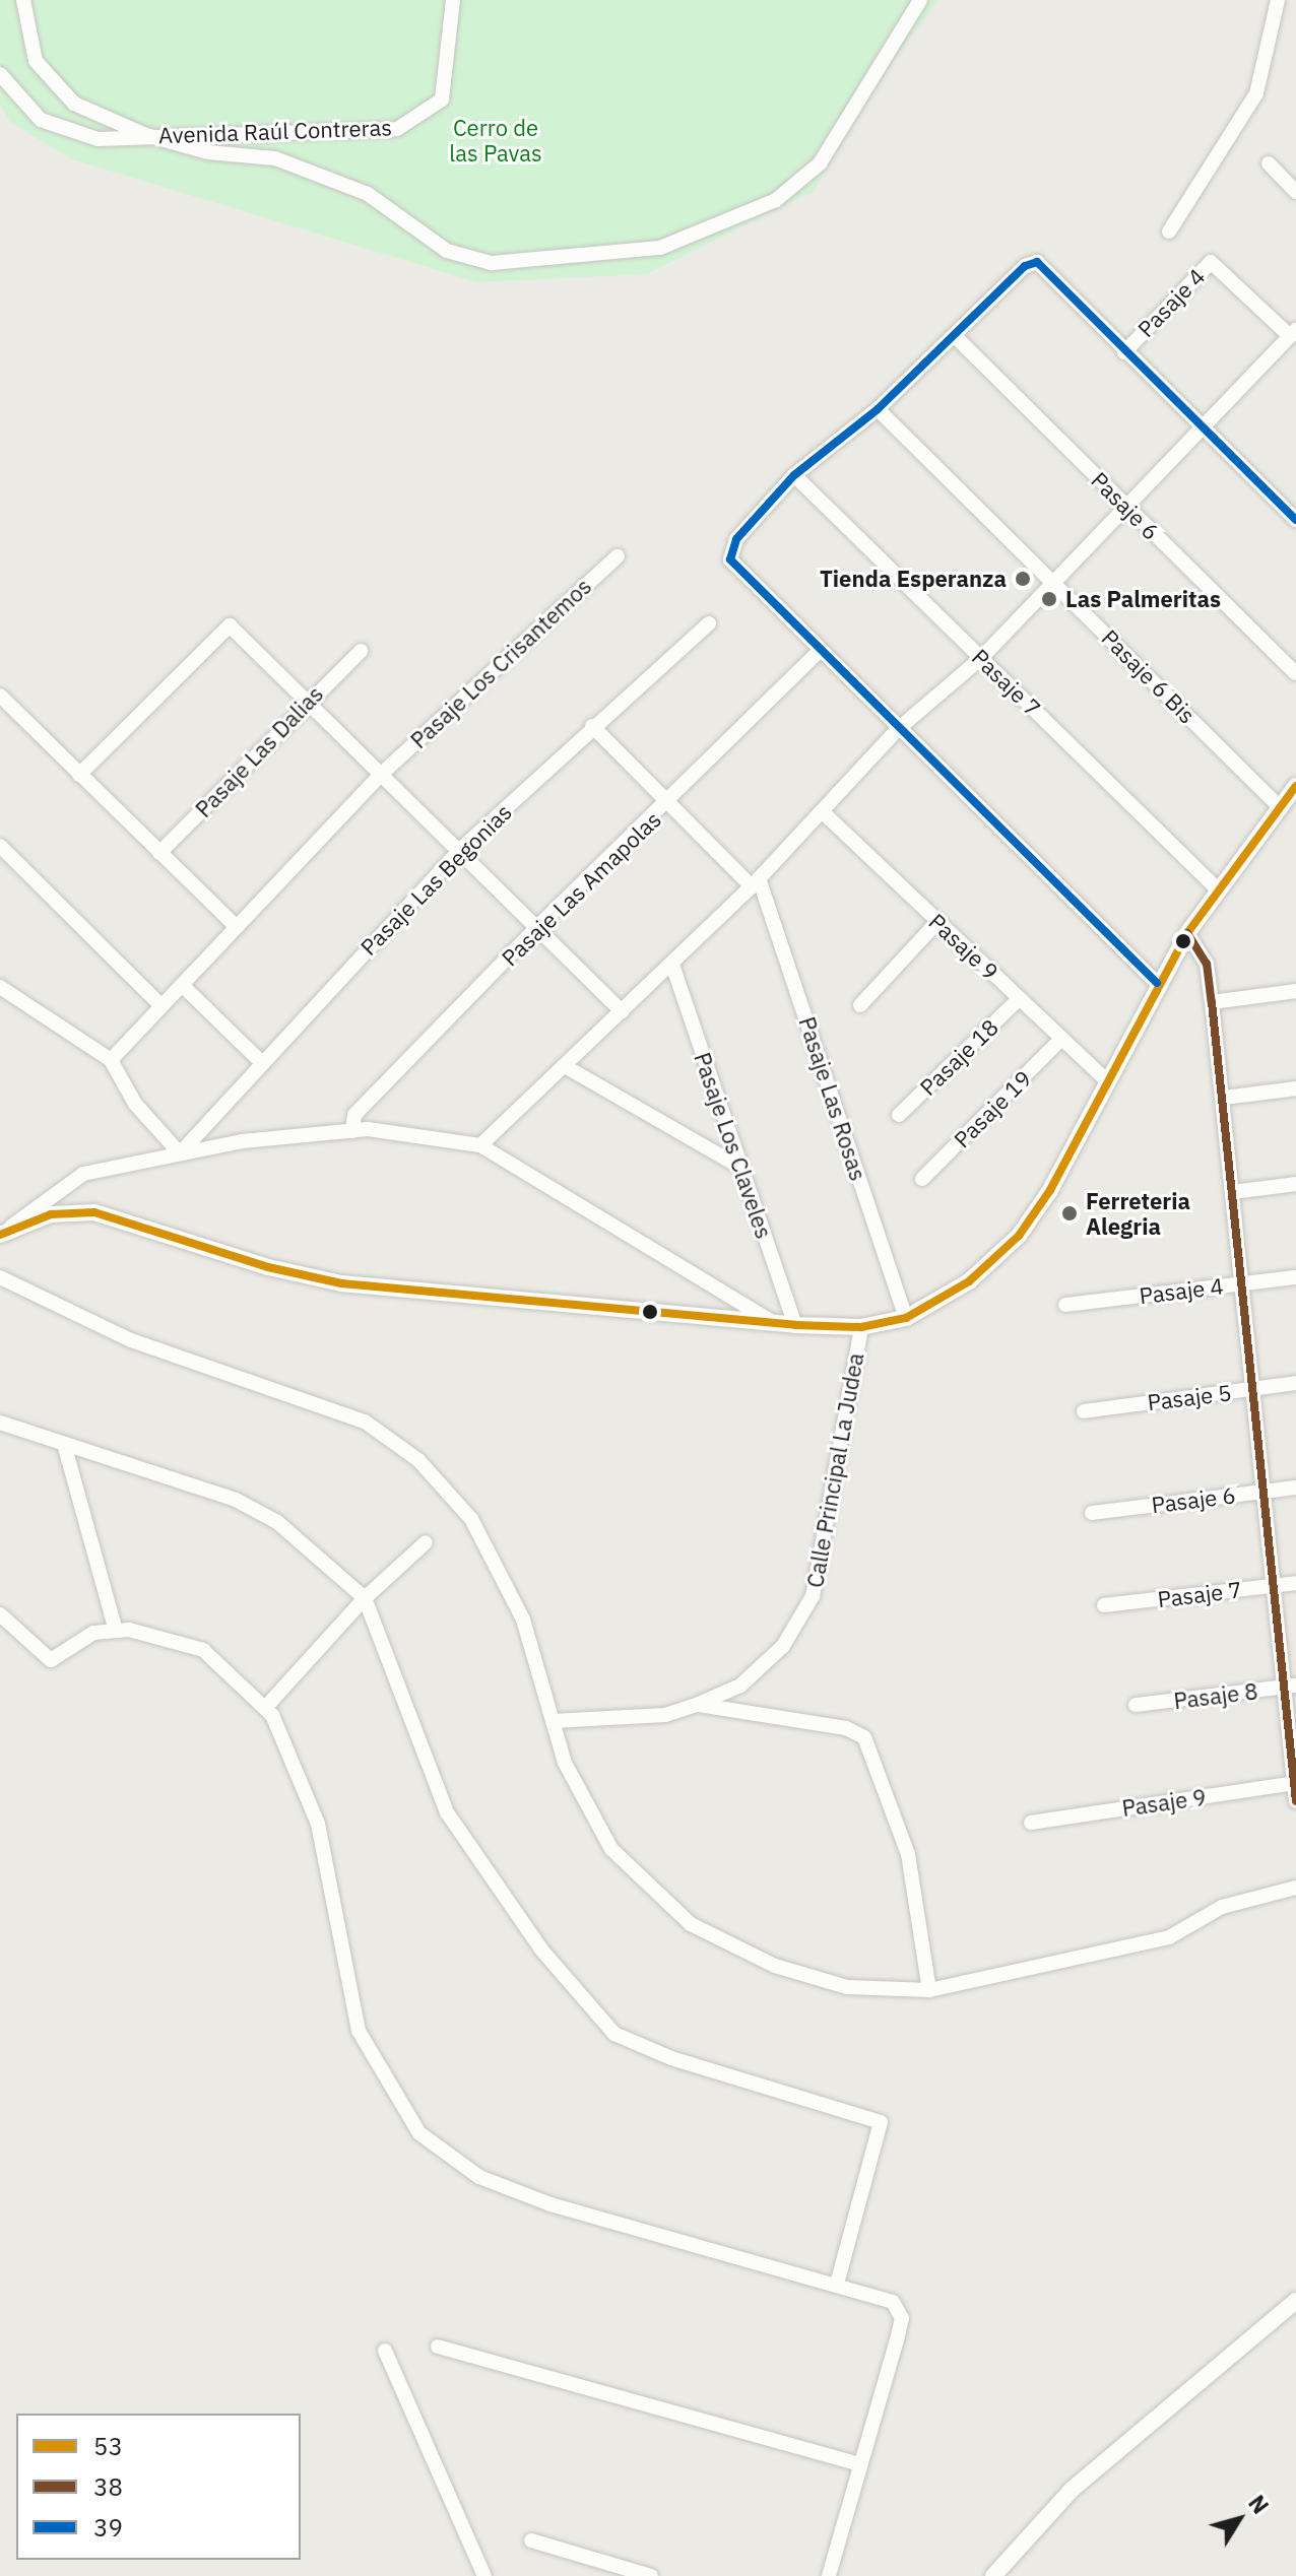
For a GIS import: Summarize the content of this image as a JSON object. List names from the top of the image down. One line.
{"streets":{"street":["Avenida Raúl Contreras","Pasaje 4","Pasaje 6","Pasaje Los Crisantemos","Pasaje 6 Bis","Pasaje 7","Pasaje Las Dalias","Pasaje Las Begonias","Pasaje Las Amapolas","Pasaje 9","Pasaje 18","Pasaje Las Rosas","Pasaje 19","Pasaje Los Claveles","Pasaje 5","Calle Principal La Judea","Pasaje 8"]},"crossings":[["Pasaje 9","Pasaje 18"],["Pasaje 9","Pasaje 19"]],"parks":["Cerro de las Pavas"],"places":["Tienda Esperanza","Las Palmeritas","Ferreteria Alegria"],"lines":["transit line 39","transit line 53","transit line 38"],"legend":["53","38","39"],"north":"top right"}
